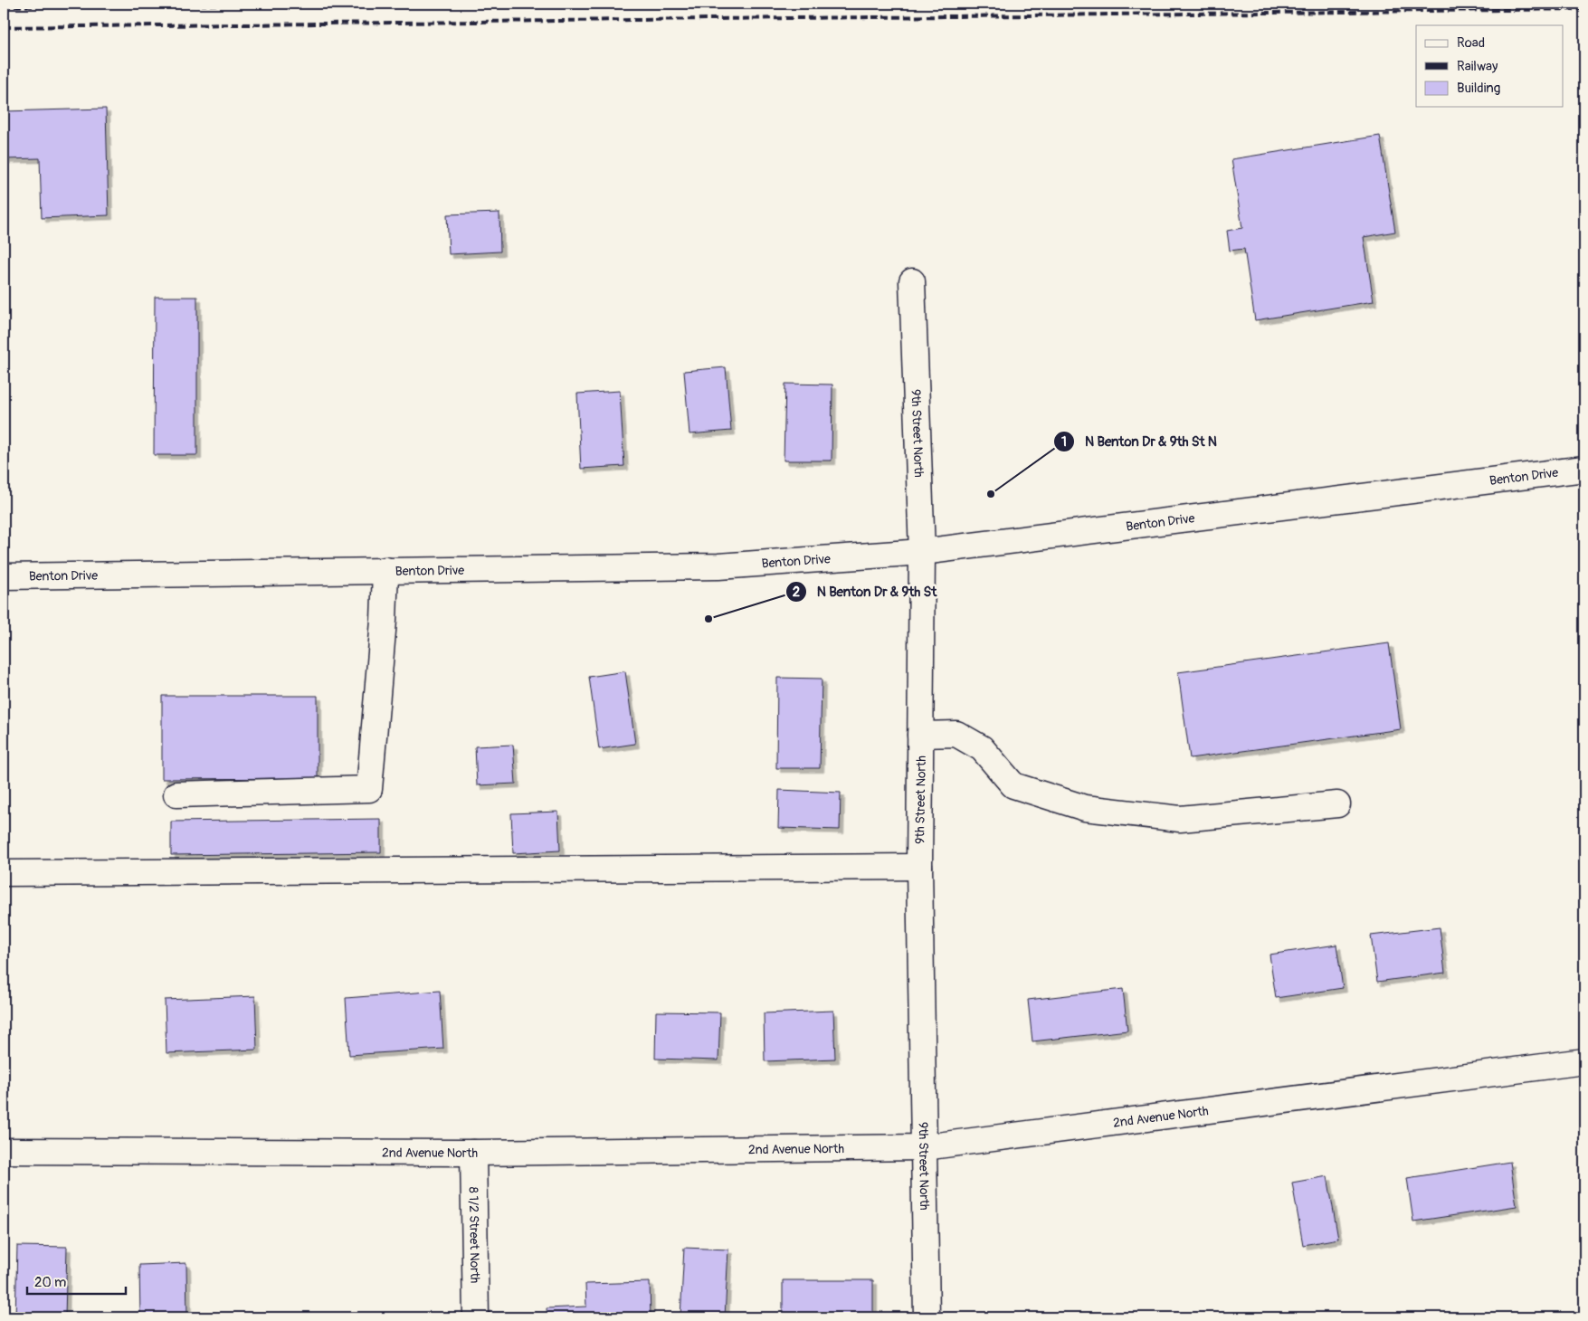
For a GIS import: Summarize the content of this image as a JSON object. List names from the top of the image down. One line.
{"streets":{"street":["9th Street North","Benton Drive","2nd Avenue North","8 1/2 Street North"]},"crossings":[["9th Street North","Benton Drive"],["9th Street North","2nd Avenue North"],["2nd Avenue North","8 1/2 Street North"]],"places":["N Benton Dr & 9th St N","N Benton Dr & 9th St"],"legend":["Road","Railway","Building"],"scale_bar":"20 m"}
